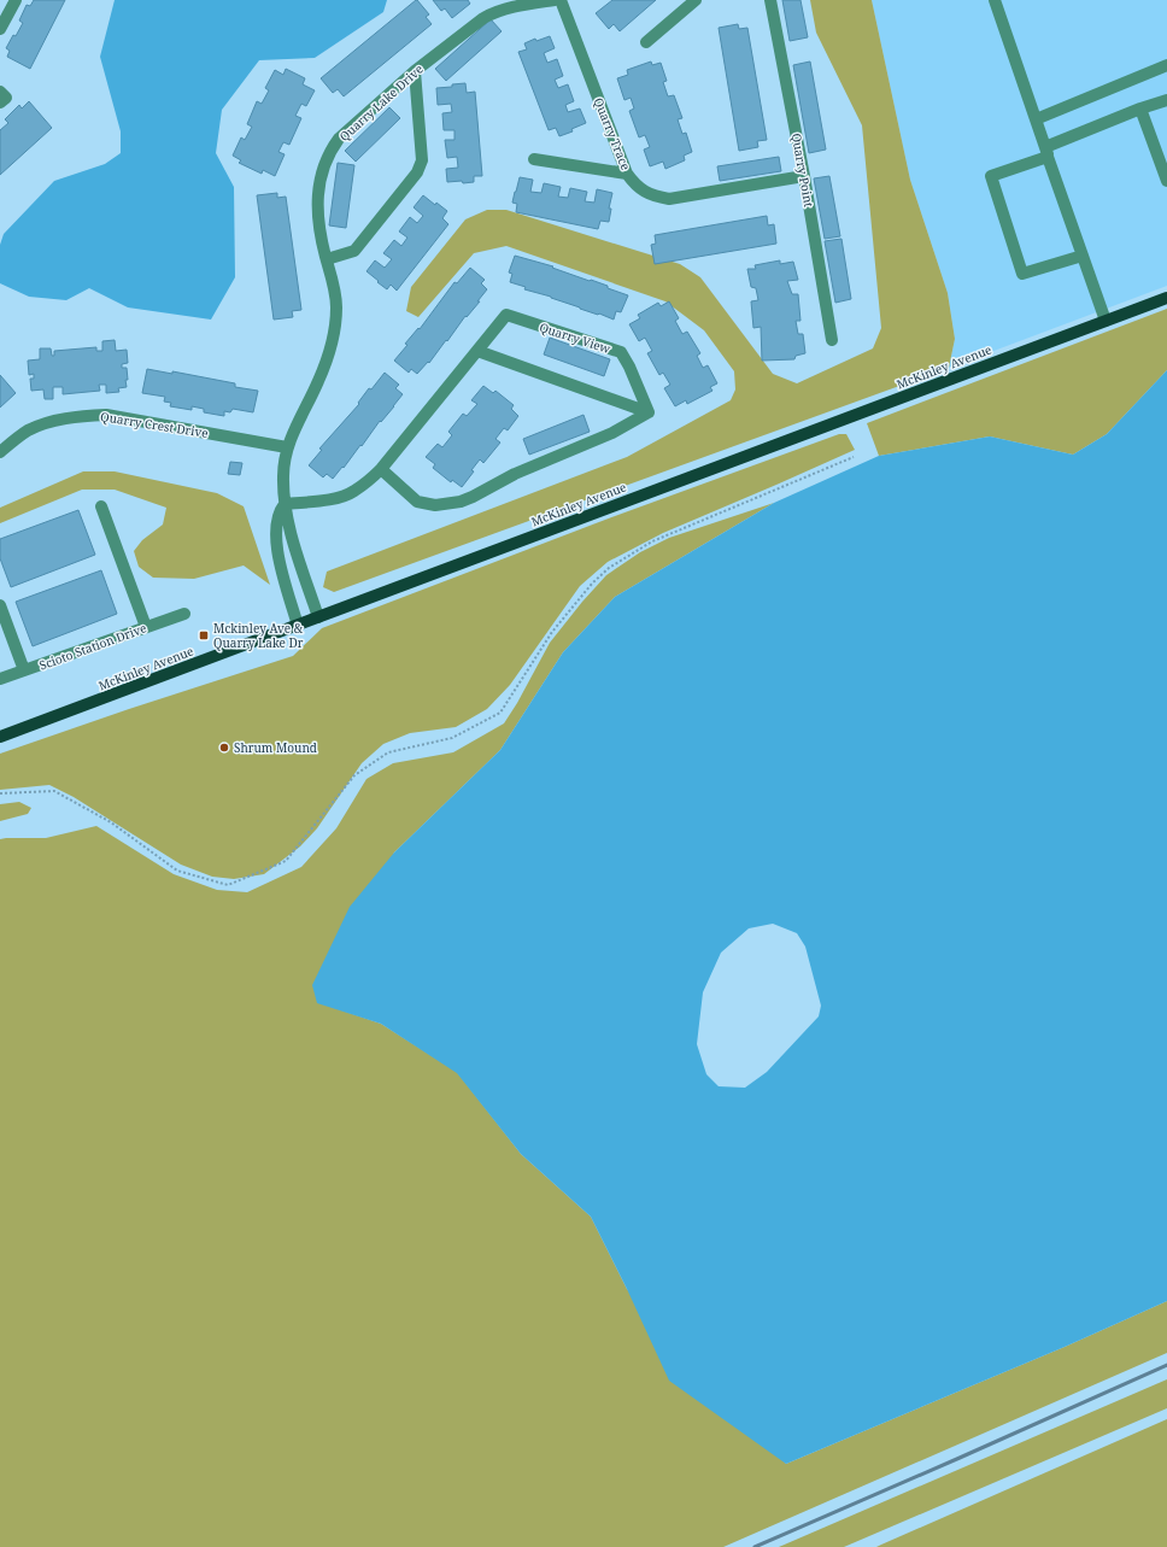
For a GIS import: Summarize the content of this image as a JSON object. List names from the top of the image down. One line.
{"streets":{"main road":["McKinley Avenue"],"street":["Quarry Lake Drive","Quarry Trace","Quarry Point","Quarry View","Quarry Crest Drive","Scioto Station Drive"]},"crossings":[["Quarry Lake Drive","Quarry View"],["Quarry Lake Drive","McKinley Avenue"],["Quarry Lake Drive","Quarry Crest Drive"],["Quarry Trace","Quarry Point"]],"places":{"transit":["Mckinley Ave & Quarry Lake Dr"],"other":["Shrum Mound"]}}
